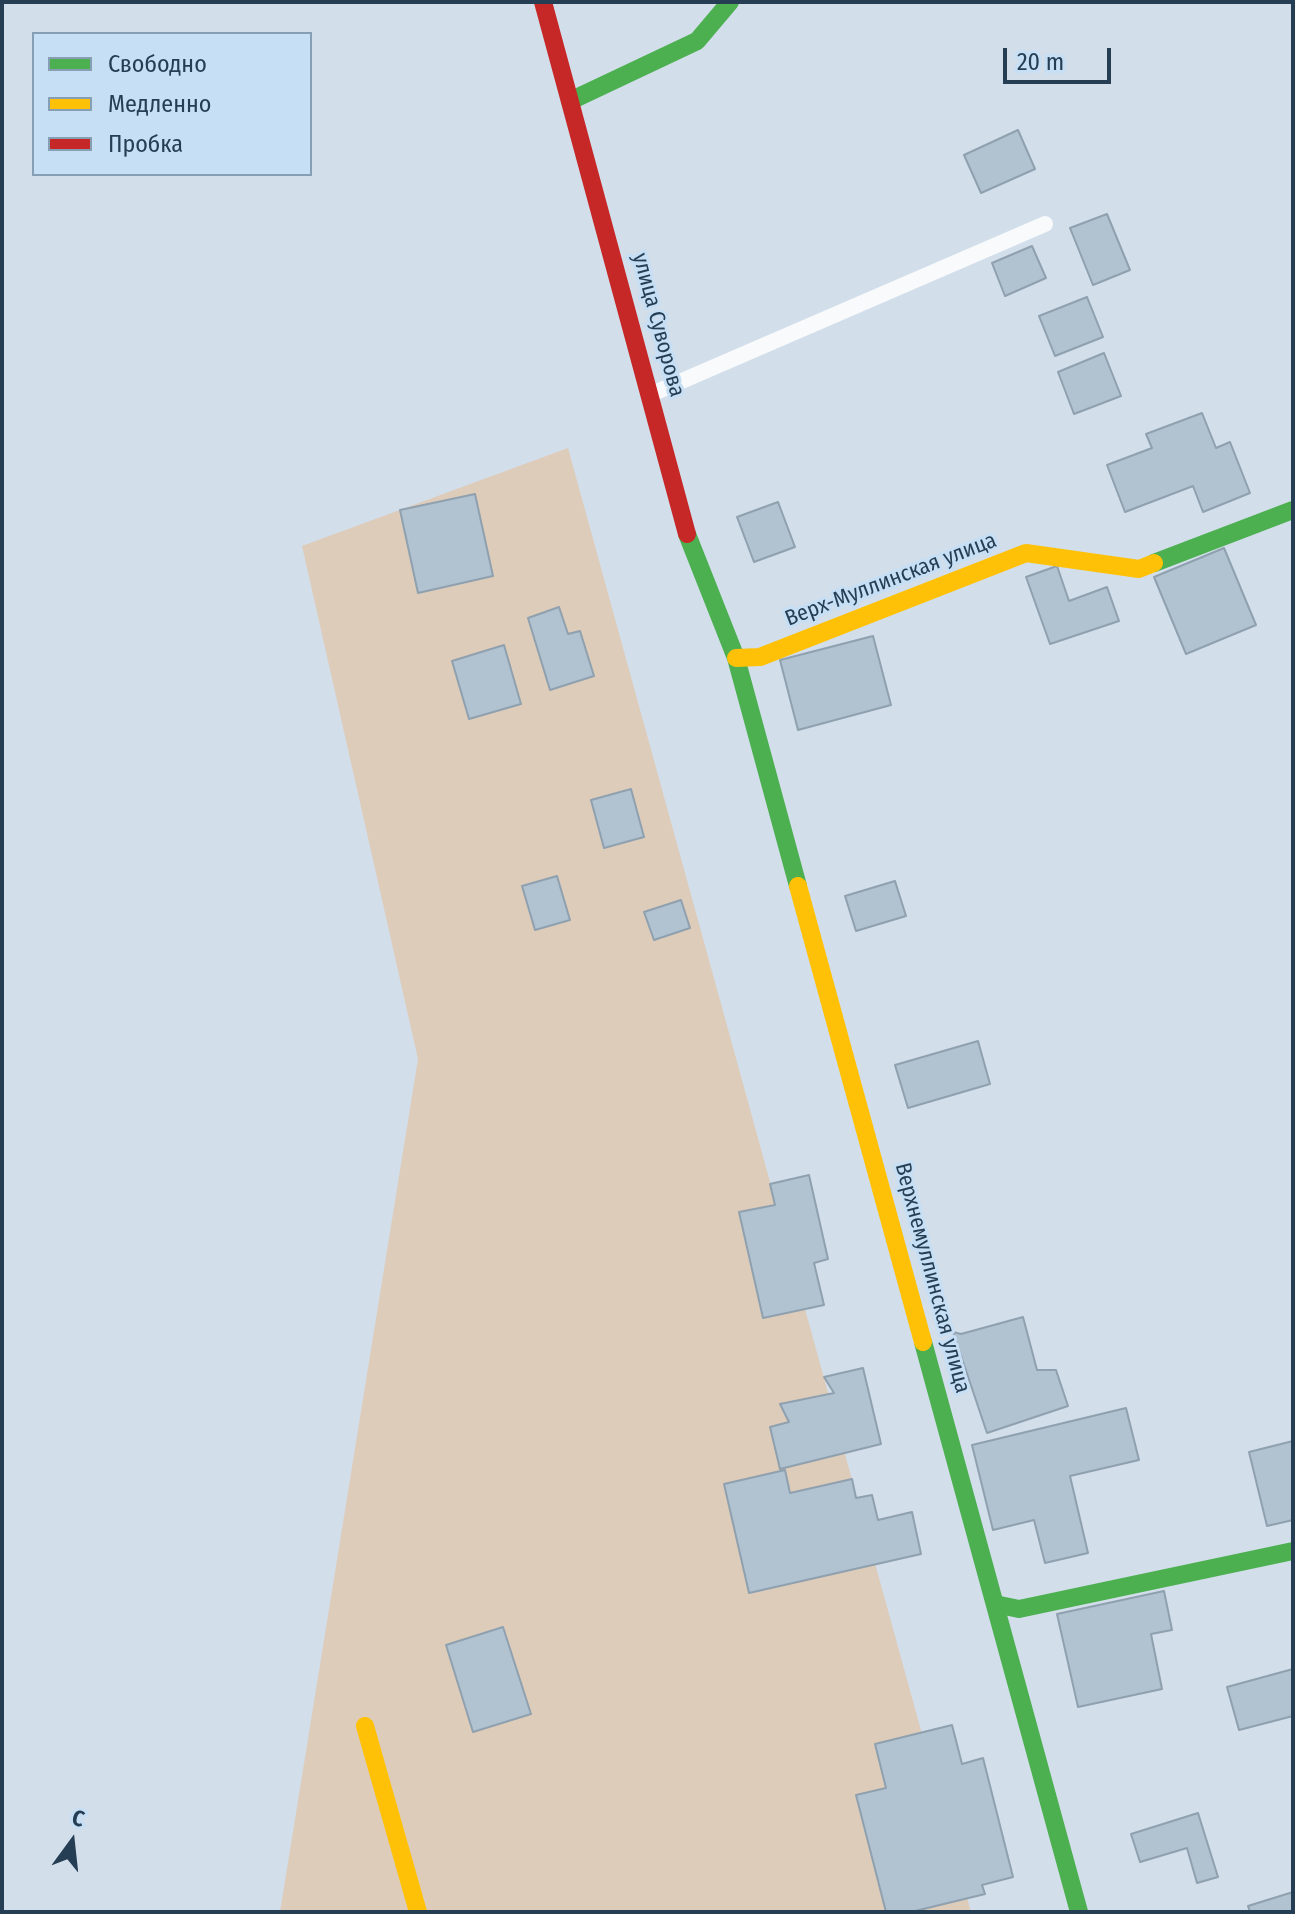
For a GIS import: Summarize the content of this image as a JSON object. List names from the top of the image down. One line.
{"streets":{"street":["улица Суворова","Верх-Муллинская улица","Верхнемуллинская улица"]},"crossings":[["улица Суворова","Верх-Муллинская улица"],["улица Суворова","Верхнемуллинская улица"],["Верх-Муллинская улица","Верхнемуллинская улица"]],"legend":["Свободно","Медленно","Пробка"],"scale_bar":"20 m","north":"top"}
